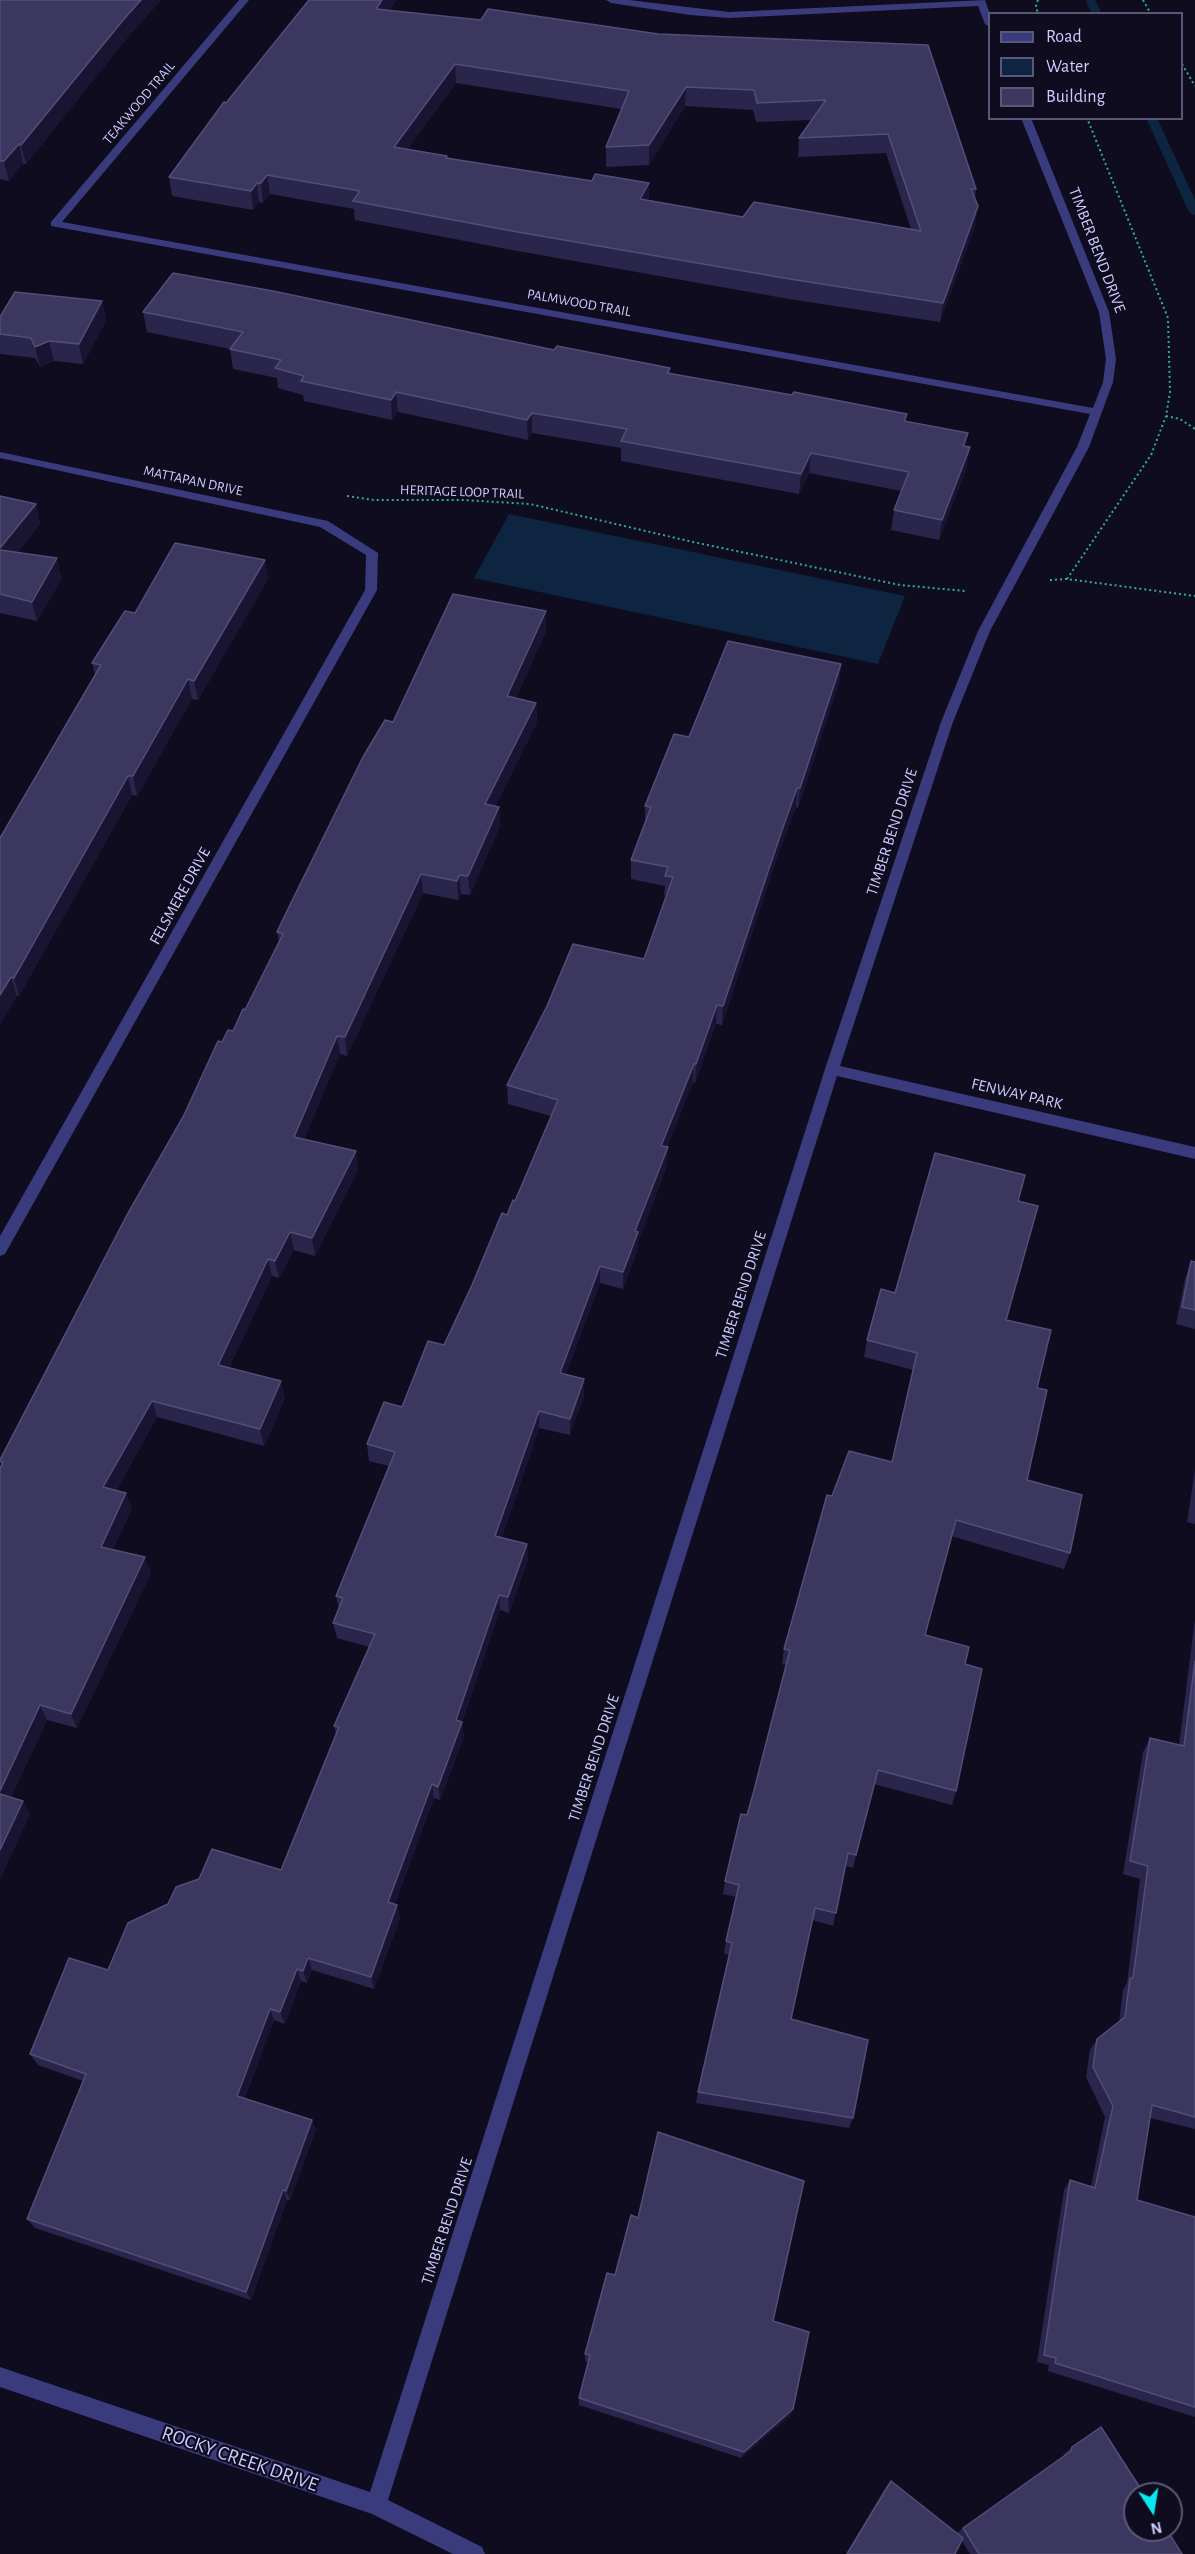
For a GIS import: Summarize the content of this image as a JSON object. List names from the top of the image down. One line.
{"streets":{"street":["TEAKWOOD TRAIL","TIMBER BEND DRIVE","PALMWOOD TRAIL","MATTAPAN DRIVE","FELSMERE DRIVE","FENWAY PARK","ROCKY CREEK DRIVE"],"path":["HERITAGE LOOP TRAIL"]},"crossings":[["TEAKWOOD TRAIL","PALMWOOD TRAIL"],["TIMBER BEND DRIVE","PALMWOOD TRAIL"],["TIMBER BEND DRIVE","FENWAY PARK"],["TIMBER BEND DRIVE","ROCKY CREEK DRIVE"],["MATTAPAN DRIVE","FELSMERE DRIVE"]],"legend":["Road","Water","Building"],"north":"bottom"}
